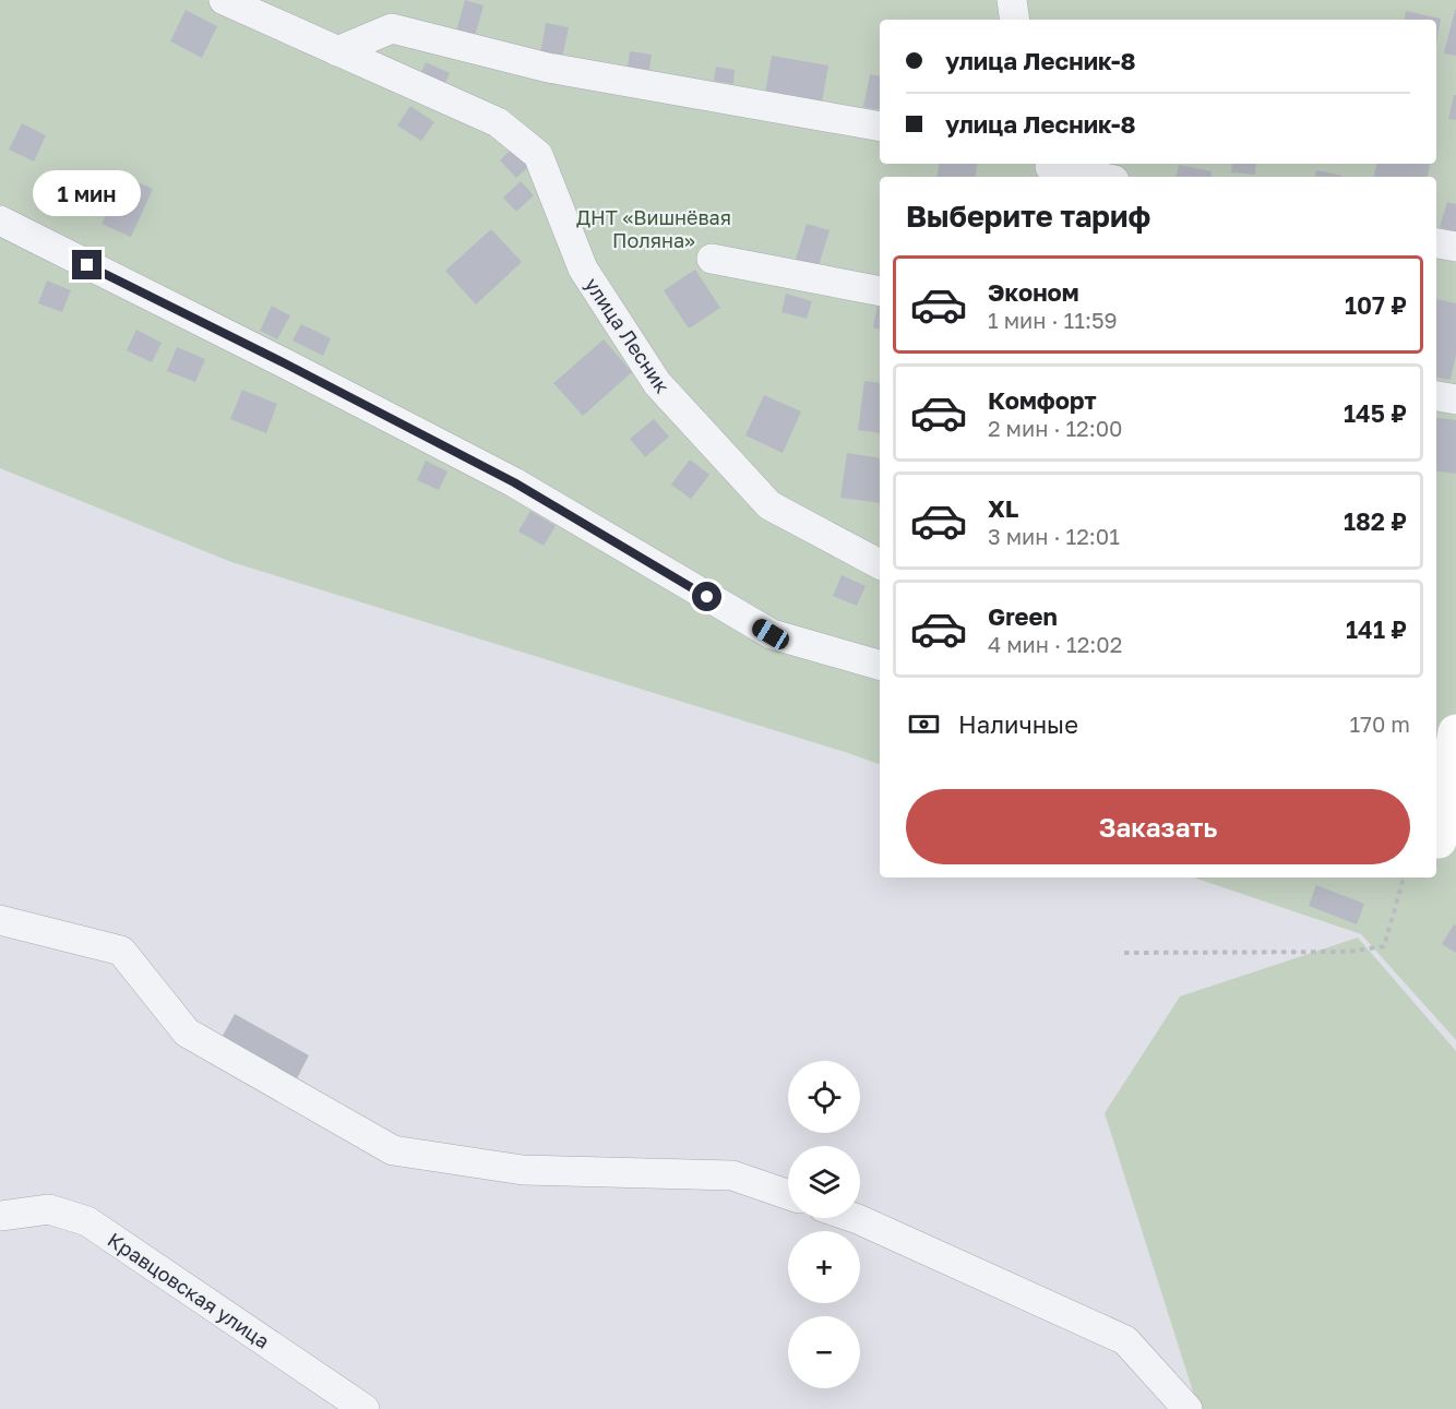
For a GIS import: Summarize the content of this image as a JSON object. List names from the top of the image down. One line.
{"streets":{"street":["улица Лесник","Кравцовская улица"]},"parks":["ДНТ «Вишнёвая Поляна»"],"page":{"banner":["улица Лесник-8","улица Лесник-8"],"bubble":"1 мин","heading":"Выберите тариф","list":[{"name":"Эконом","note":"1 мин · 11:59","value":"107 ₽"},{"name":"Комфорт","note":"2 мин · 12:00","value":"145 ₽"},{"name":"XL","note":"3 мин · 12:01","value":"182 ₽"},{"name":"Green","note":"4 мин · 12:02","value":"141 ₽"}],"pay":["Наличные","170 m"],"buttons":"Заказать","map_buttons":["+","−"]}}
